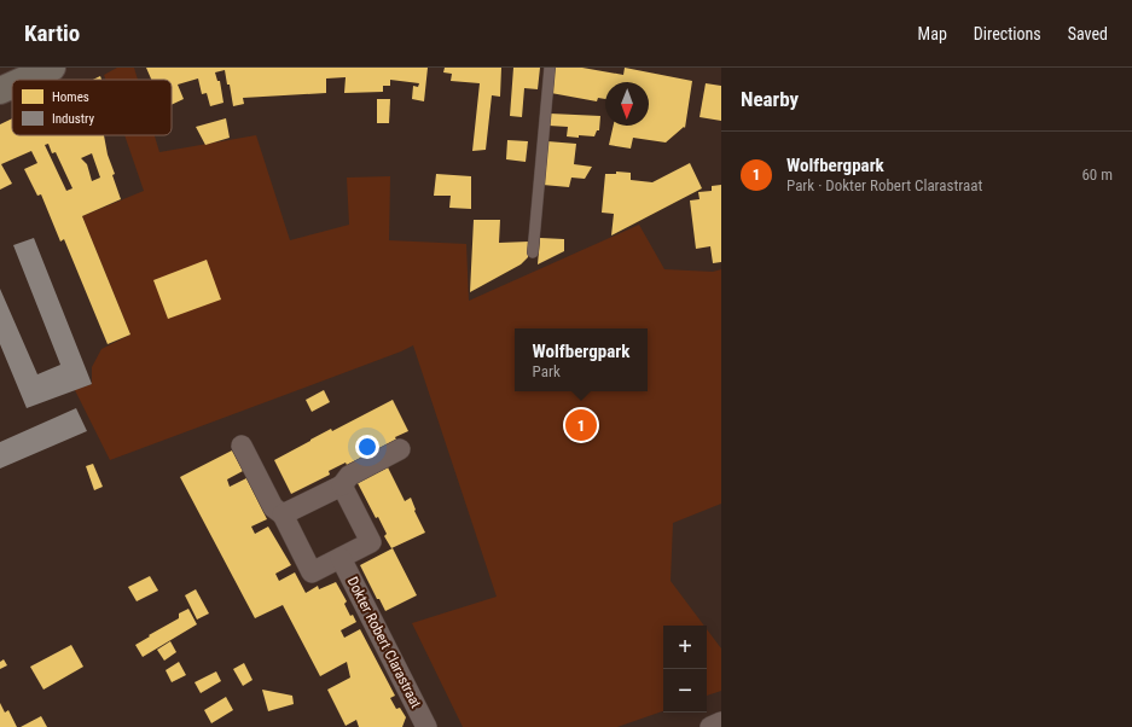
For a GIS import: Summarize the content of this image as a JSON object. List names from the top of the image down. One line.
{"streets":{"street":["Dokter Robert Clarastraat"]},"legend":["Homes","Industry"],"north":"bottom","page":{"header":"Kartio","nav":["Map","Directions","Saved"],"heading":"Nearby","list":[{"mark":"1","name":"Wolfbergpark","note":"Park · Dokter Robert Clarastraat","value":"60 m"}],"popup":["Wolfbergpark","Park"],"pins":"1","map_buttons":["+","−"]}}
